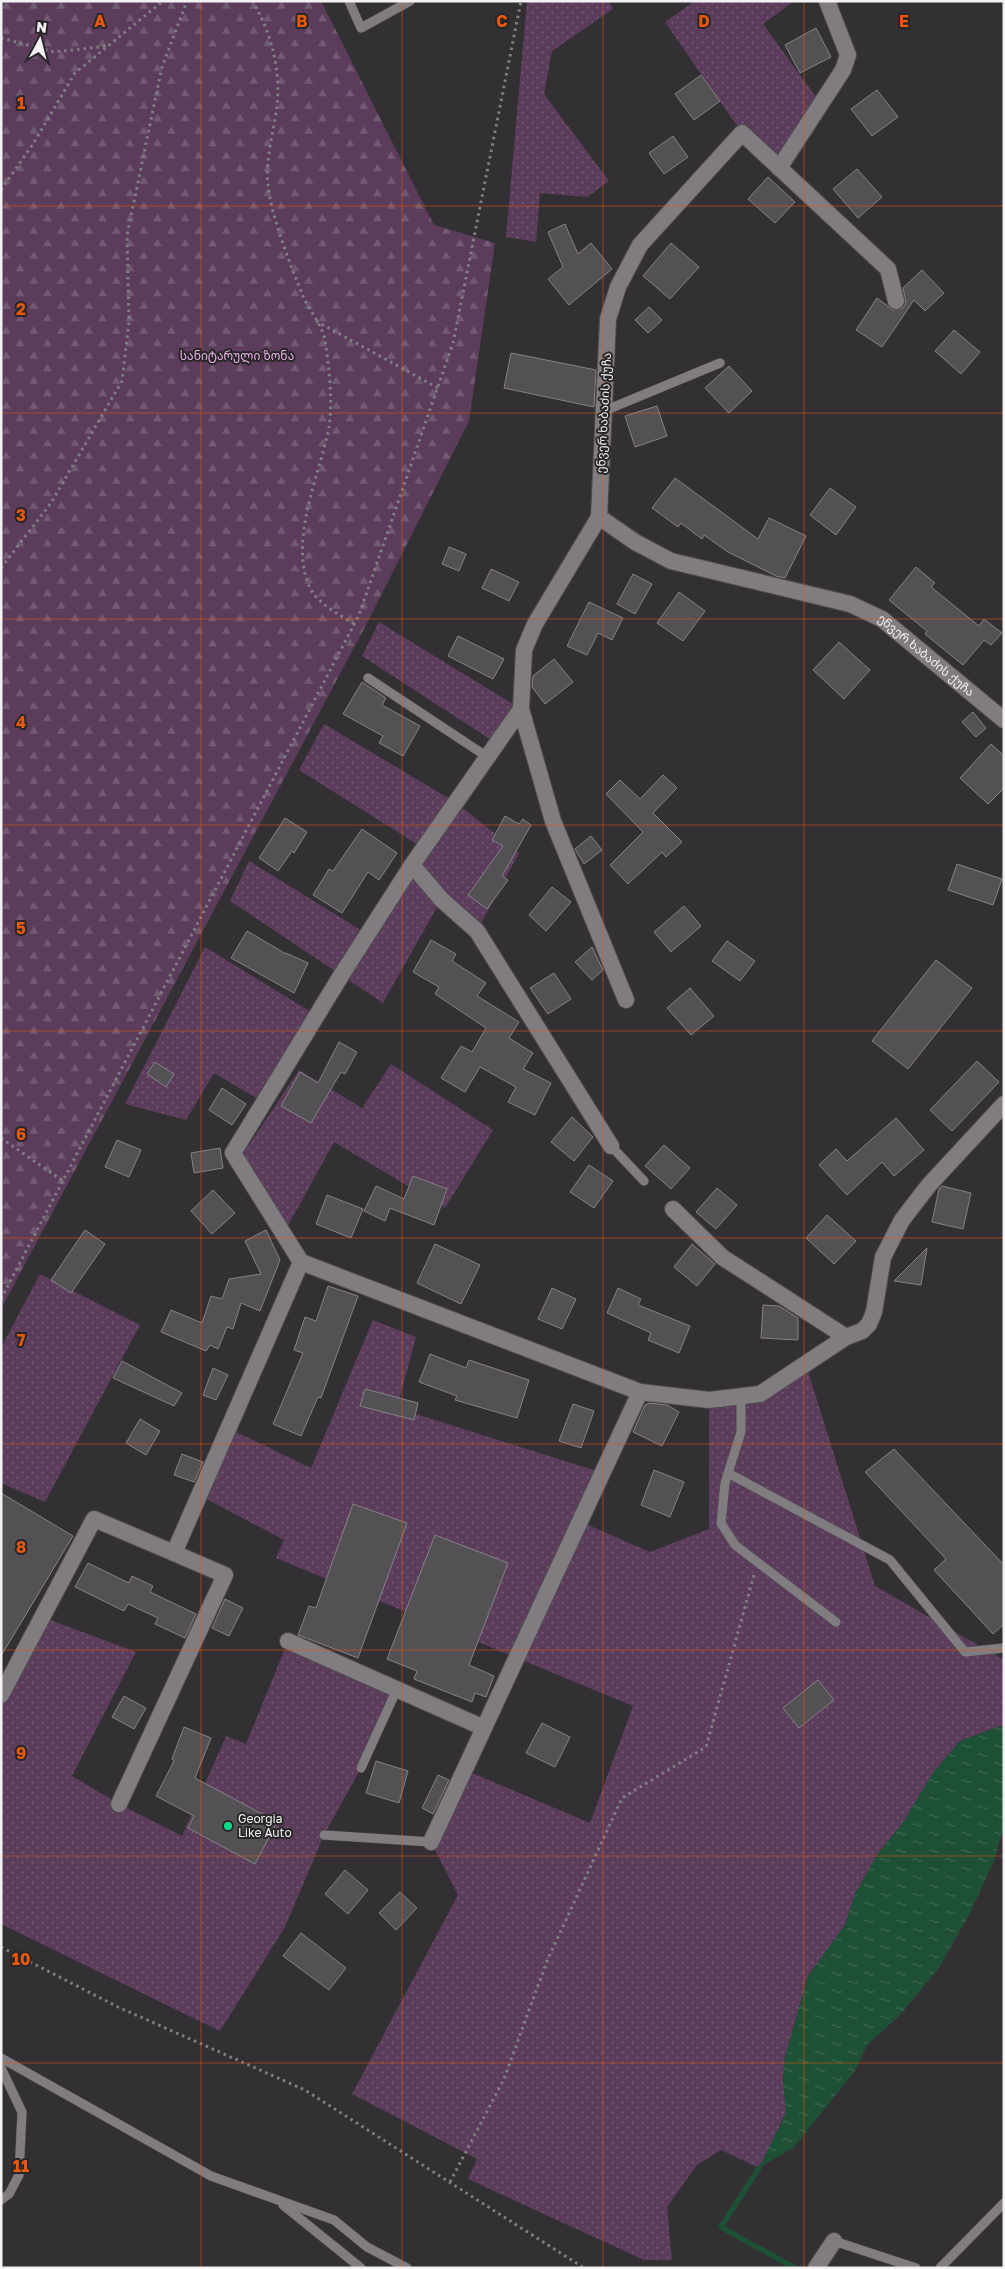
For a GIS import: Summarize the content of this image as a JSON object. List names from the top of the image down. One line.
{"streets":{"street":["ენვერ ხაბაძის ქუჩა"]},"parks":["სანიტარული ზონა"],"places":["Georgia Like Auto"],"north":"top","grid":{"columns":["A","B","C","D","E"],"rows":["1","2","3","4","5","6","7","8","9","10","11"]}}
